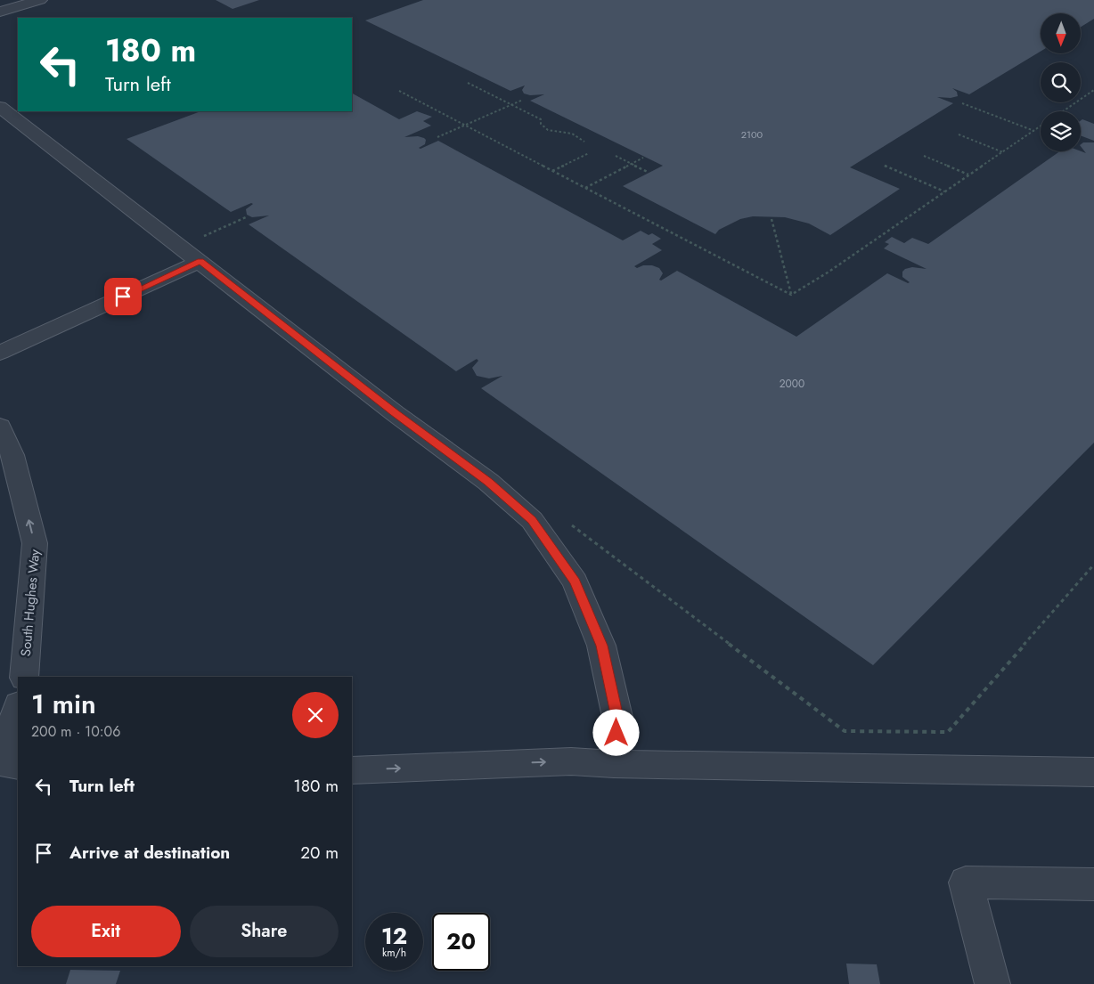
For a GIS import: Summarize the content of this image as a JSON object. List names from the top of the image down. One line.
{"streets":{"street":["South Hughes Way"]},"one_way":["South Hughes Way"],"house_numbers":["2100","2000"],"north":"bottom","page":{"turn":["180 m","Turn left"],"heading":["1 min","200 m · 10:06"],"list":[{"name":"Turn left","value":"180 m"},{"name":"Arrive at destination","value":"20 m"}],"buttons":["Exit","Share"],"speed":"12 km/h","limit":"20"}}
